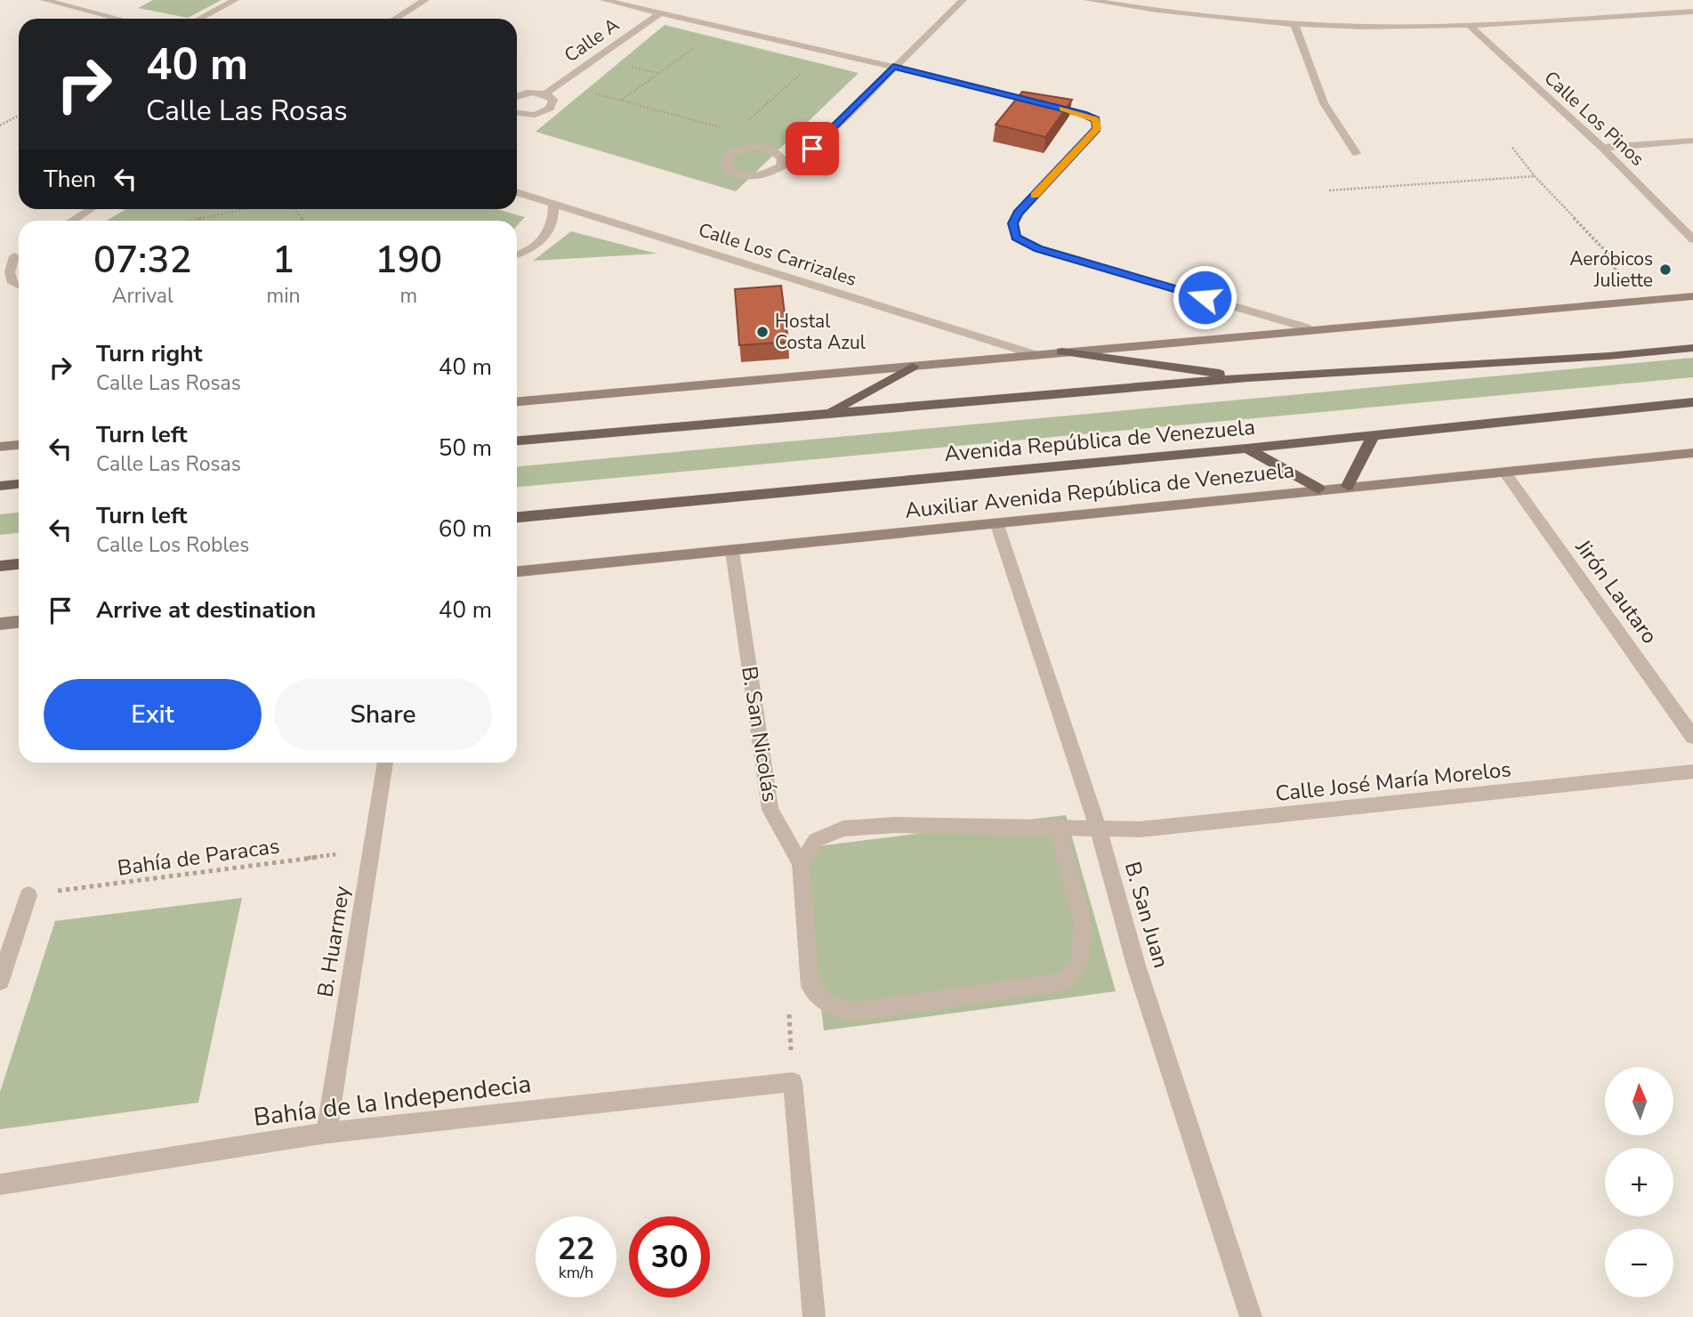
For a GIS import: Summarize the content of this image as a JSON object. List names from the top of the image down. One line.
{"streets":{"main road":["Avenida República de Venezuela","Auxiliar Avenida República de Venezuela"],"street":["Calle A","Calle Los Pinos","Calle Los Carrizales","Jirón Lautaro","B. San Nicolás","Calle José María Morelos","B. San Juan","B. Huarmey","Bahía de la Independecia"],"path":["Bahía de Paracas"]},"crossings":[["Auxiliar Avenida República de Venezuela","Jirón Lautaro"],["Auxiliar Avenida República de Venezuela","B. San Nicolás"],["Auxiliar Avenida República de Venezuela","B. San Juan"],["B. San Nicolás","Calle José María Morelos"],["Calle José María Morelos","B. San Juan"],["Bahía de Paracas","B. Huarmey"],["B. Huarmey","Bahía de la Independecia"]],"places":["Aeróbicos Juliette","Hostal Costa Azul"],"north":"top","page":{"turn":["40 m","Calle Las Rosas"],"then":"Then","eta":["07:32","Arrival","1","min","190","m"],"list":[{"name":"Turn right","note":"Calle Las Rosas","value":"40 m"},{"name":"Turn left","note":"Calle Las Rosas","value":"50 m"},{"name":"Turn left","note":"Calle Los Robles","value":"60 m"},{"name":"Arrive at destination","value":"40 m"}],"buttons":["Exit","Share"],"map_buttons":["+","−"],"speed":"22 km/h","limit":"30"}}
